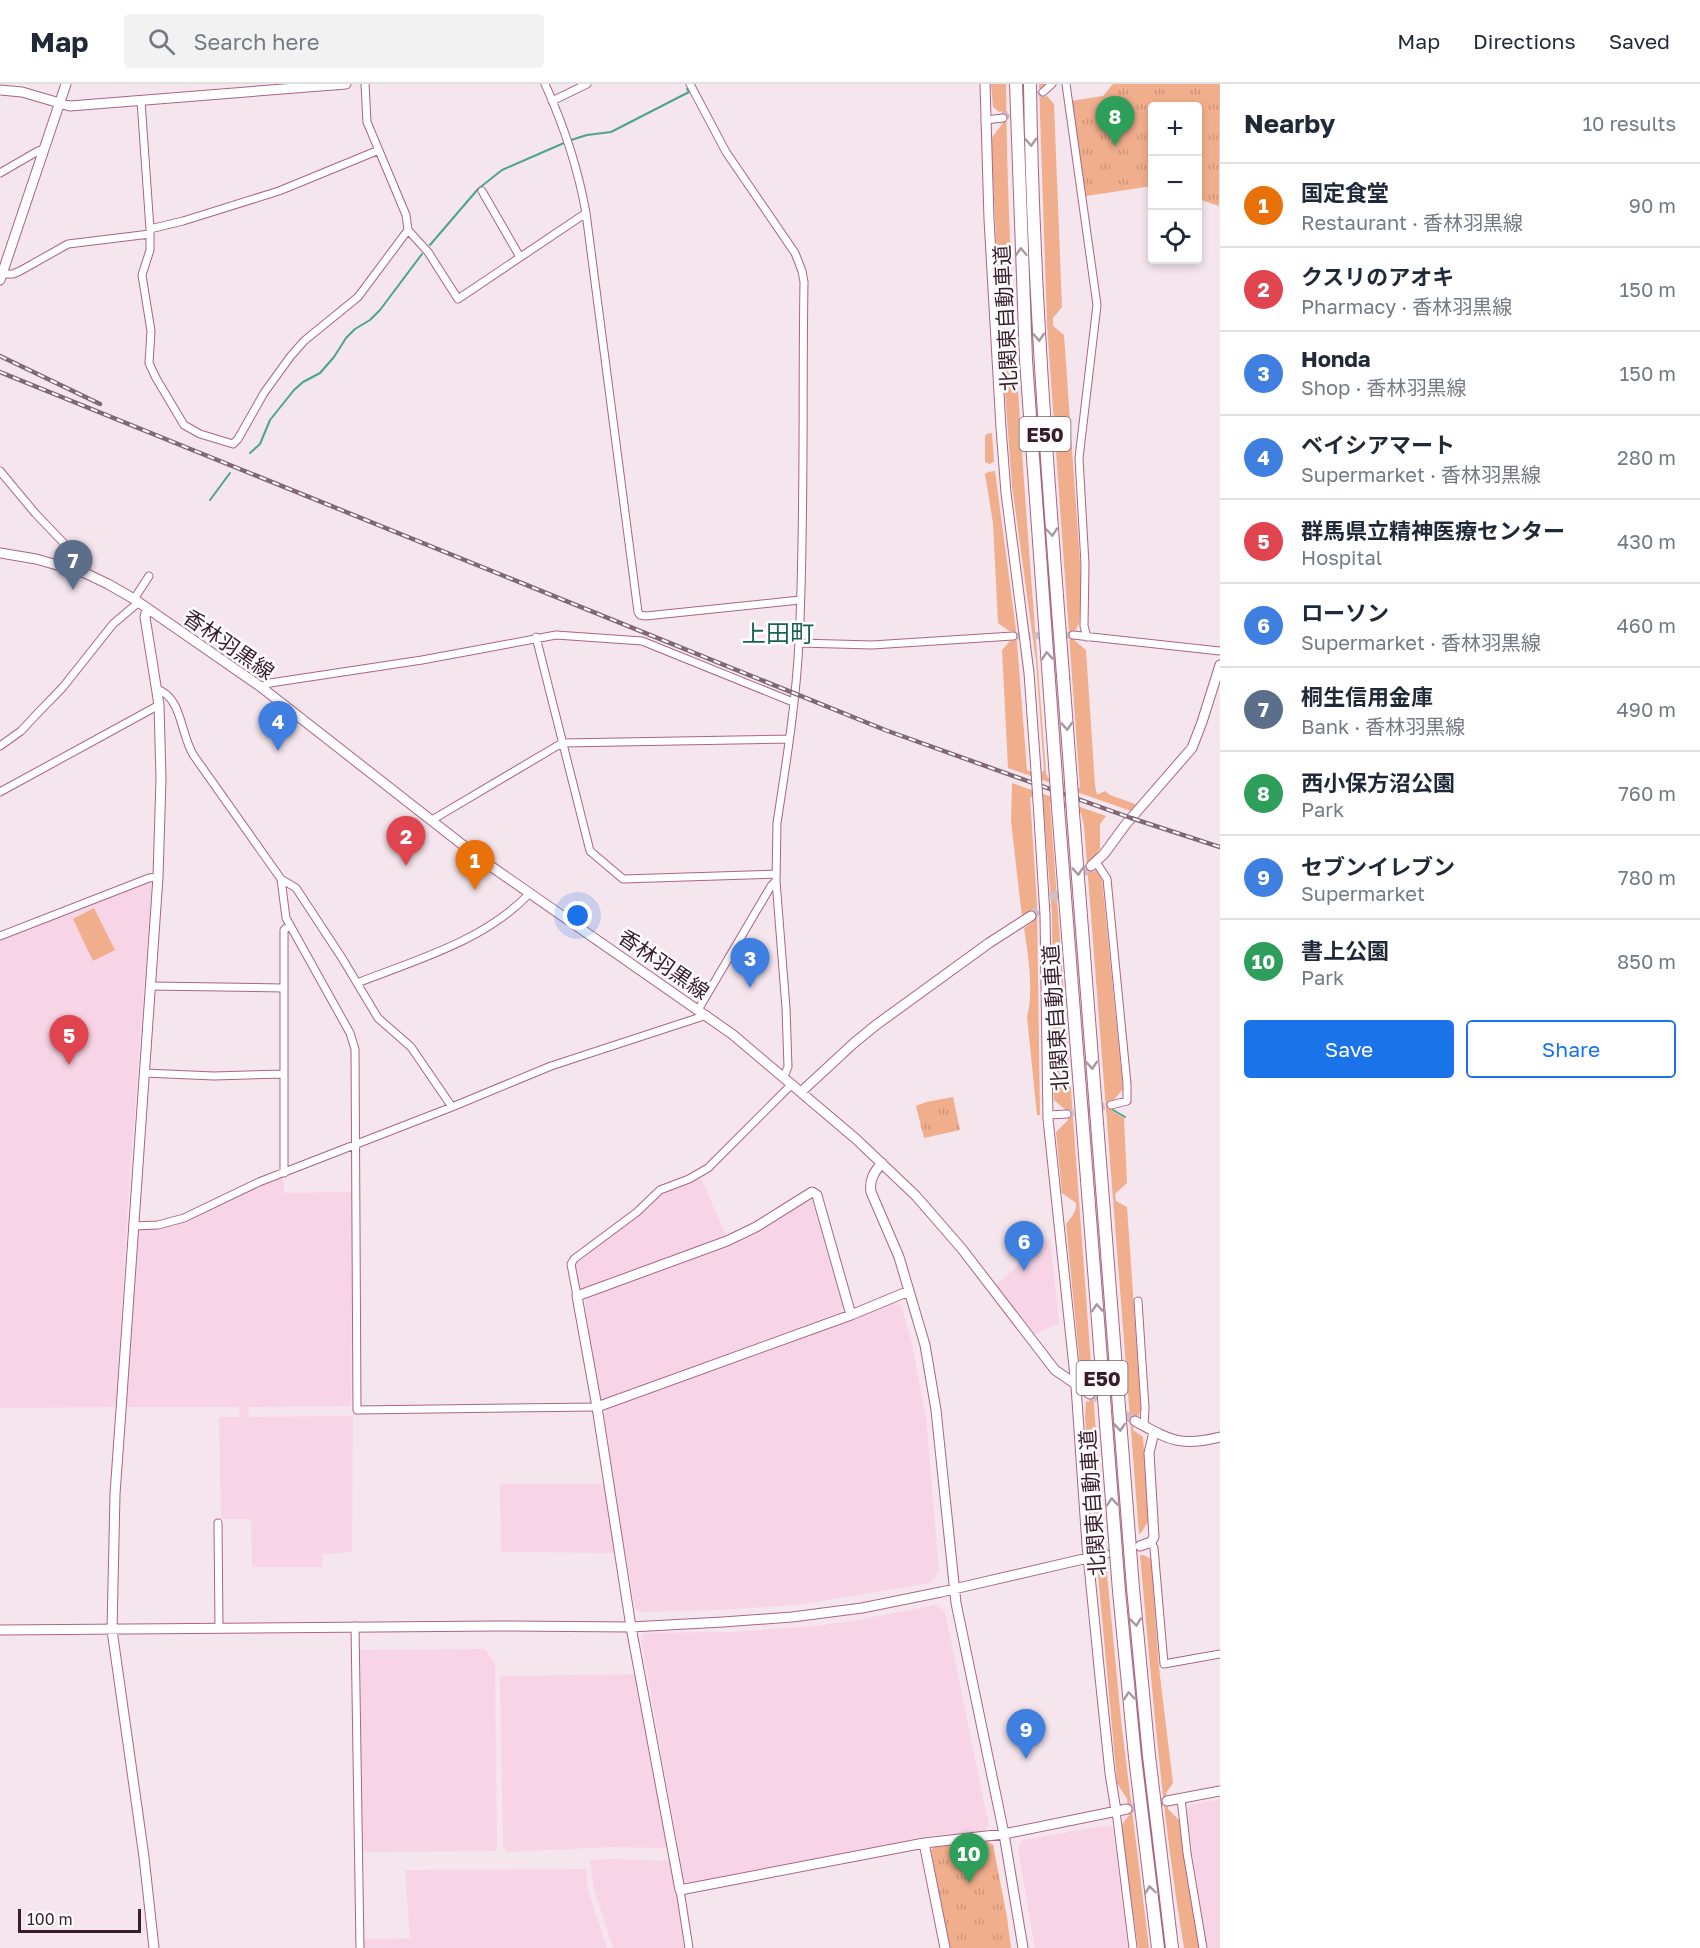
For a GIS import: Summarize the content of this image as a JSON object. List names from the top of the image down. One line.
{"streets":{"highway":["北関東自動車道","E50"],"street":["香林羽黒線"]},"districts":["上田町"],"scale_bar":"100 m","page":{"header":"Map","search":"Search here","nav":["Map","Directions","Saved"],"heading":["Nearby","10 results"],"pins":["8","7","4","2","1","3","5","6","9","10"],"map_buttons":["+","−"],"list":[{"mark":"1","name":"国定食堂","note":"Restaurant · 香林羽黒線","value":"90 m"},{"mark":"2","name":"クスリのアオキ","note":"Pharmacy · 香林羽黒線","value":"150 m"},{"mark":"3","name":"Honda","note":"Shop · 香林羽黒線","value":"150 m"},{"mark":"4","name":"ベイシアマート","note":"Supermarket · 香林羽黒線","value":"280 m"},{"mark":"5","name":"群馬県立精神医療センター","note":"Hospital","value":"430 m"},{"mark":"6","name":"ローソン","note":"Supermarket · 香林羽黒線","value":"460 m"},{"mark":"7","name":"桐生信用金庫","note":"Bank · 香林羽黒線","value":"490 m"},{"mark":"8","name":"西小保方沼公園","note":"Park","value":"760 m"},{"mark":"9","name":"セブンイレブン","note":"Supermarket","value":"780 m"},{"mark":"10","name":"書上公園","note":"Park","value":"850 m"}],"buttons":["Save","Share"],"scale":"100 m"}}
